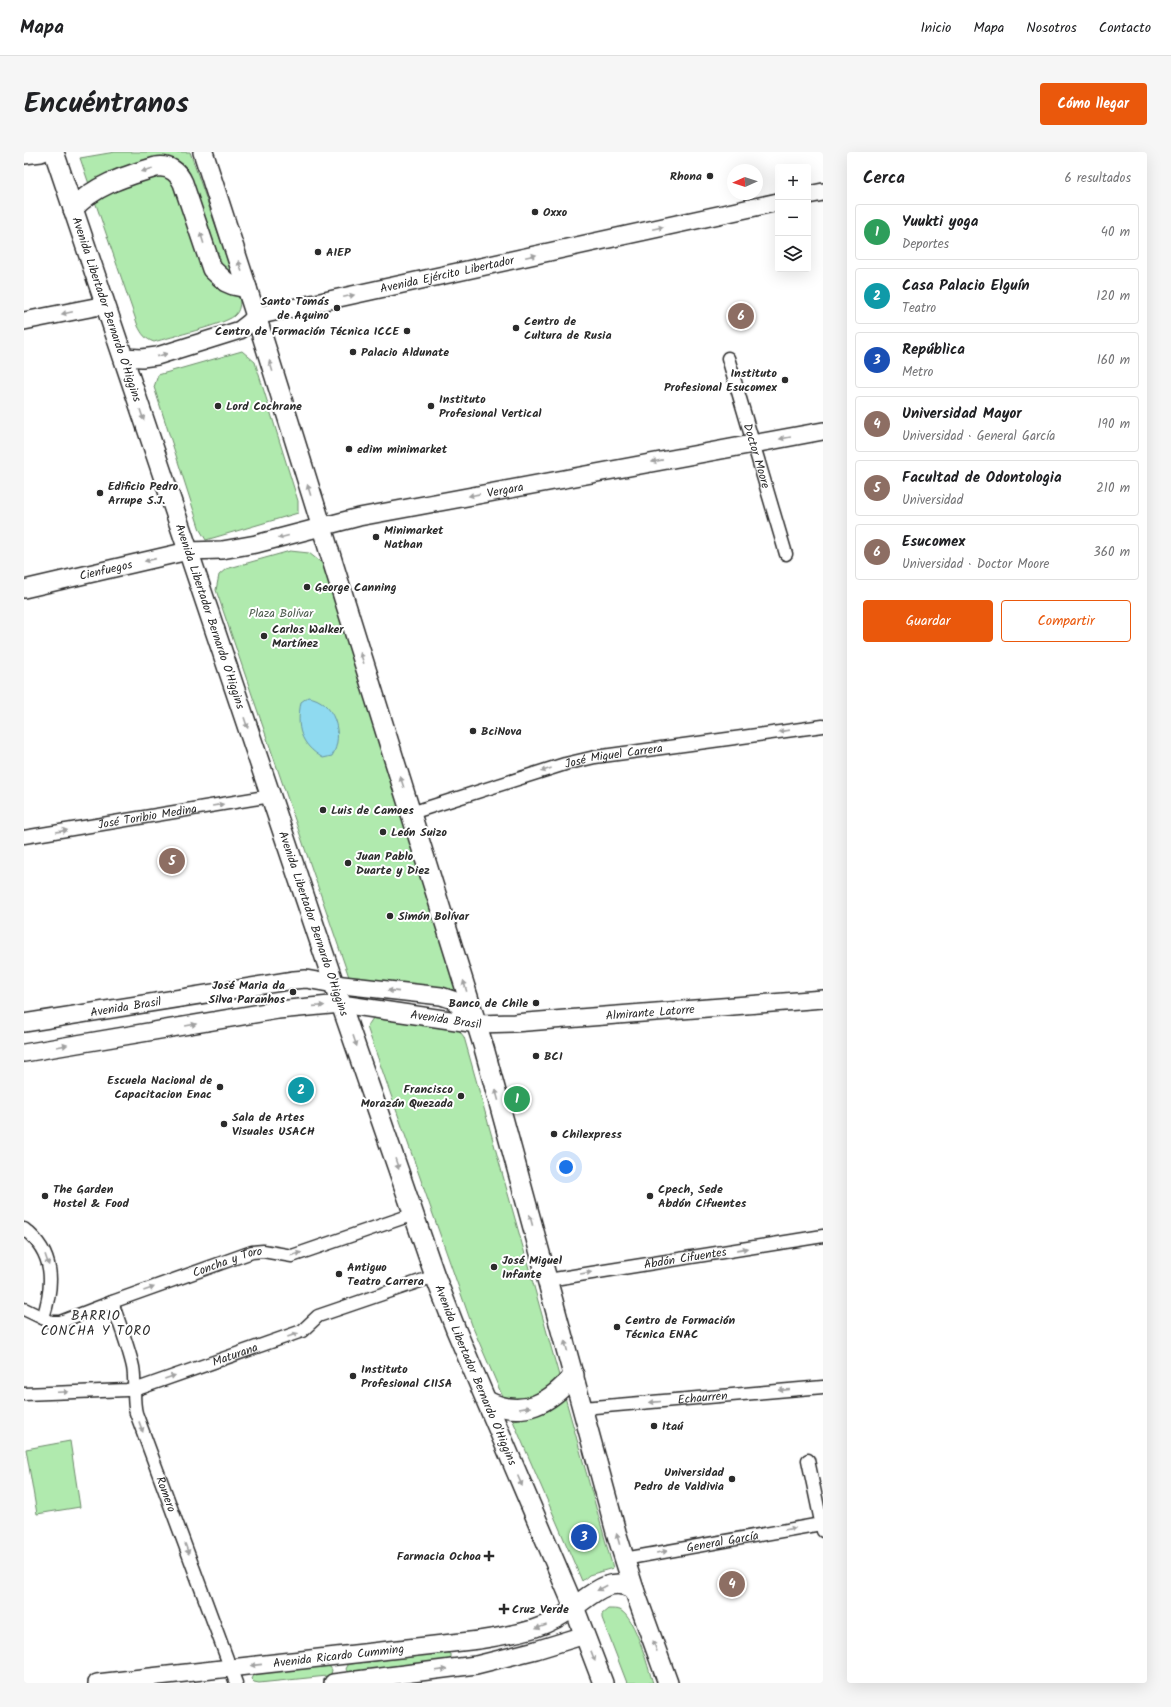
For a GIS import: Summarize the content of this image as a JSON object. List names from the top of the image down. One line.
{"streets":{"main road":["Avenida Ejército Libertador","Avenida Libertador Bernardo O'Higgins","Vergara","Cienfuegos","Avenida Brasil","Almirante Latorre","Avenida Ricardo Cumming"],"street":["Doctor Moore","José Miguel Carrera","José Toribio Medina","Abdón Cifuentes","Concha y Toro","Maturana","Echaurren","Romero","General García"]},"crossings":[["Avenida Ejército Libertador","Avenida Libertador Bernardo O'Higgins"],["Avenida Libertador Bernardo O'Higgins","Vergara"],["Avenida Libertador Bernardo O'Higgins","Cienfuegos"],["Avenida Libertador Bernardo O'Higgins","José Toribio Medina"],["Avenida Libertador Bernardo O'Higgins","Avenida Brasil"],["Avenida Libertador Bernardo O'Higgins","Concha y Toro"],["Avenida Libertador Bernardo O'Higgins","Maturana"],["Avenida Libertador Bernardo O'Higgins","Avenida Ricardo Cumming"],["Doctor Moore","Vergara"],["Vergara","Cienfuegos"],["Avenida Brasil","Almirante Latorre"],["Concha y Toro","Romero"],["Maturana","Romero"],["Romero","Avenida Ricardo Cumming"]],"one_way":["Avenida Ejército Libertador","Vergara","Cienfuegos","José Miguel Carrera","José Toribio Medina","Abdón Cifuentes","Concha y Toro","Maturana","Echaurren","Romero","General García"],"districts":["BARRIO CONCHA Y TORO"],"parks":["Plaza Bolívar"],"places":{"other":["Rhona","Oxxo","AIEP","Santo Tomás de Aquino","Centro de Cultura de Rusia","Centro de Formación Técnica ICCE","Palacio Aldunate","Instituto Profesional Esucomex","Lord Cochrane","Instituto Profesional Vertical","edim minimarket","Edificio Pedro Arrupe S.J.","Minimarket Nathan","George Canning","Carlos Walker Martínez","BciNova","Luis de Camoes","León Suizo","Juan Pablo Duarte y Diez","Simón Bolívar","José Maria da Silva Paranhos","Banco de Chile","BCI","Escuela Nacional de Capacitacion Enac","Francisco Morazán Quezada","Sala de Artes Visuales USACH","Chilexpress","The Garden Hostel & Food","Cpech, Sede Abdón Cifuentes","José Miguel Infante","Antiguo Teatro Carrera","Centro de Formación Técnica ENAC","Instituto Profesional CIISA","Itaú","Universidad Pedro de Valdivia"],"health":["Farmacia Ochoa","Cruz Verde"]},"north":"left","page":{"header":"Mapa","nav":["Inicio","Mapa","Nosotros","Contacto"],"title":"Encuéntranos","buttons":["Cómo llegar",["Guardar","Compartir"]],"heading":["Cerca","6 resultados"],"map_buttons":["+","−"],"list":[{"mark":"1","name":"Yuukti yoga","note":"Deportes","value":"40 m"},{"mark":"2","name":"Casa Palacio Elguín","note":"Teatro","value":"120 m"},{"mark":"3","name":"República","note":"Metro","value":"160 m"},{"mark":"4","name":"Universidad Mayor","note":"Universidad · General García","value":"190 m"},{"mark":"5","name":"Facultad de Odontologia","note":"Universidad","value":"210 m"},{"mark":"6","name":"Esucomex","note":"Universidad · Doctor Moore","value":"360 m"}],"pins":["6","5","2","1","3","4"]}}
